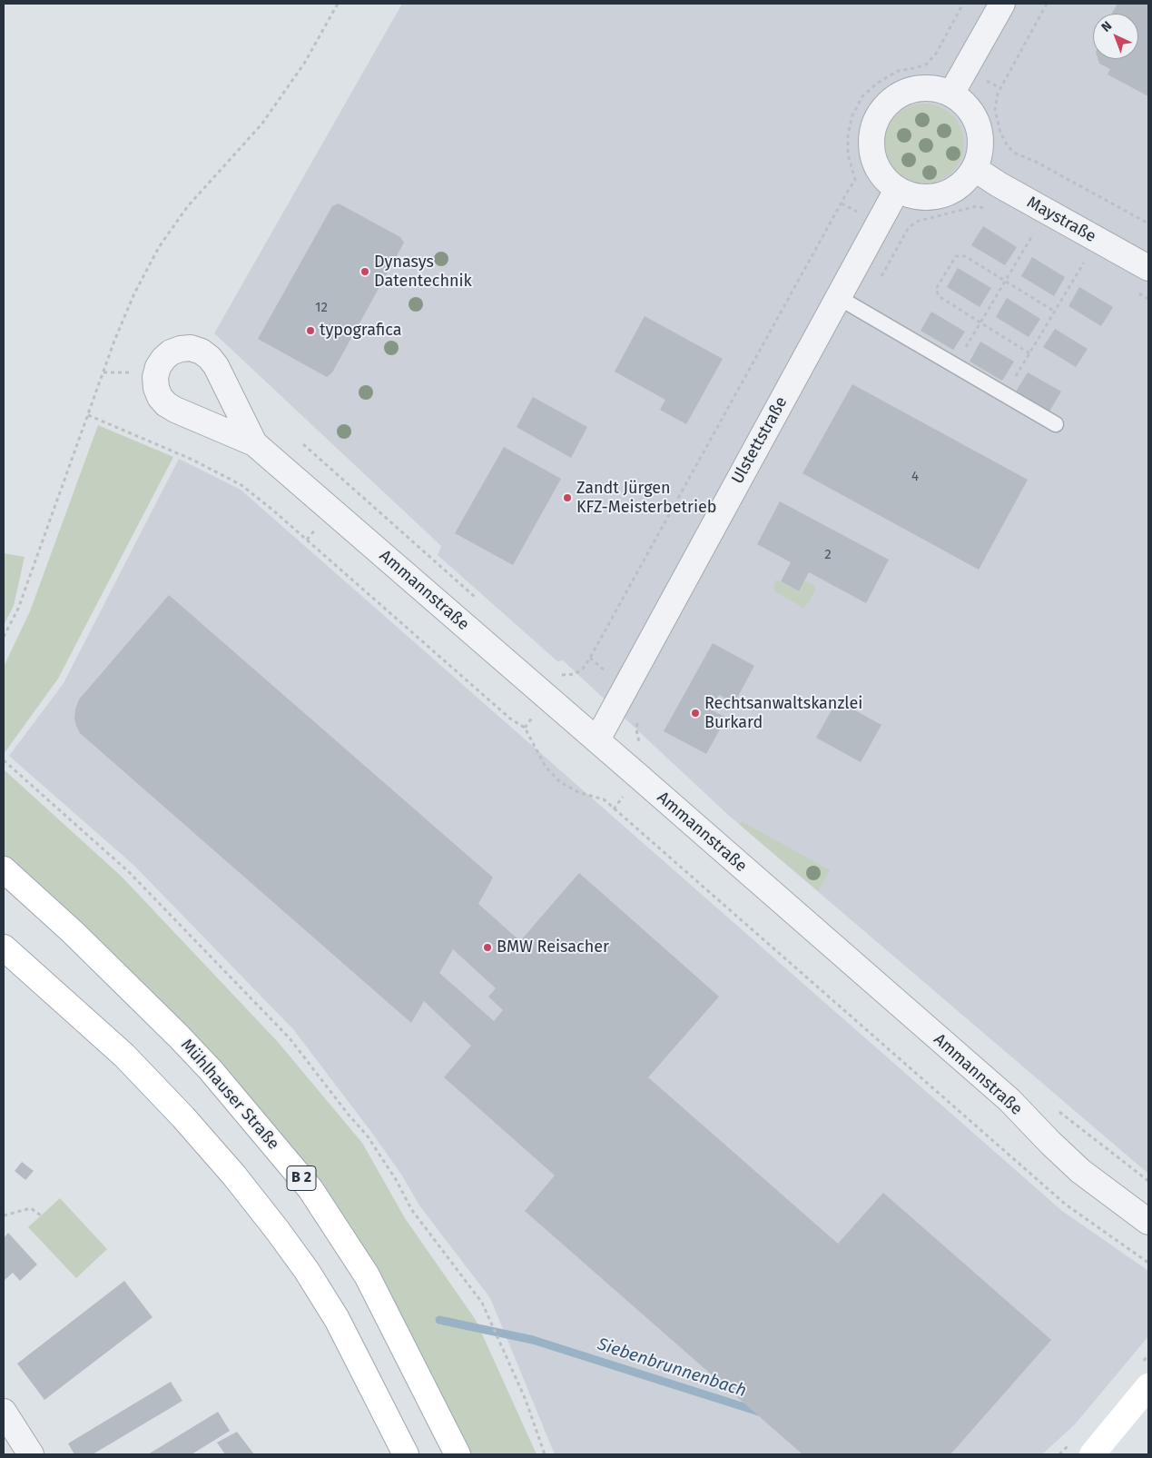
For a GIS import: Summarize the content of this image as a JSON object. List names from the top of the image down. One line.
{"streets":{"main road":["Mühlhauser Straße","B 2"],"street":["Maystraße","Ulstettstraße","Ammannstraße"]},"crossings":[["Maystraße","Ulstettstraße"],["Ulstettstraße","Ammannstraße"]],"water":["Siebenbrunnenbach"],"places":["Dynasys Datentechnik","typografica","Zandt Jürgen KFZ-Meisterbetrieb","Rechtsanwaltskanzlei Burkard","BMW Reisacher"],"house_numbers":["12","4","2"],"north":"top left"}
